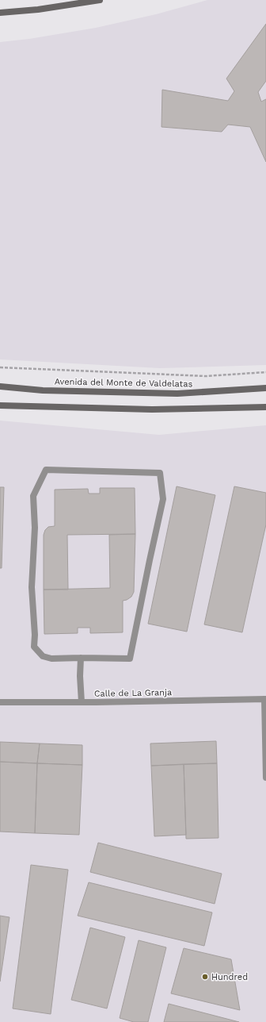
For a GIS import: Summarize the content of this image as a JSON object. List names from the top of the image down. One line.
{"streets":{"street":["Avenida del Monte de Valdelatas","Calle de La Granja"]},"places":["Hundred"]}
